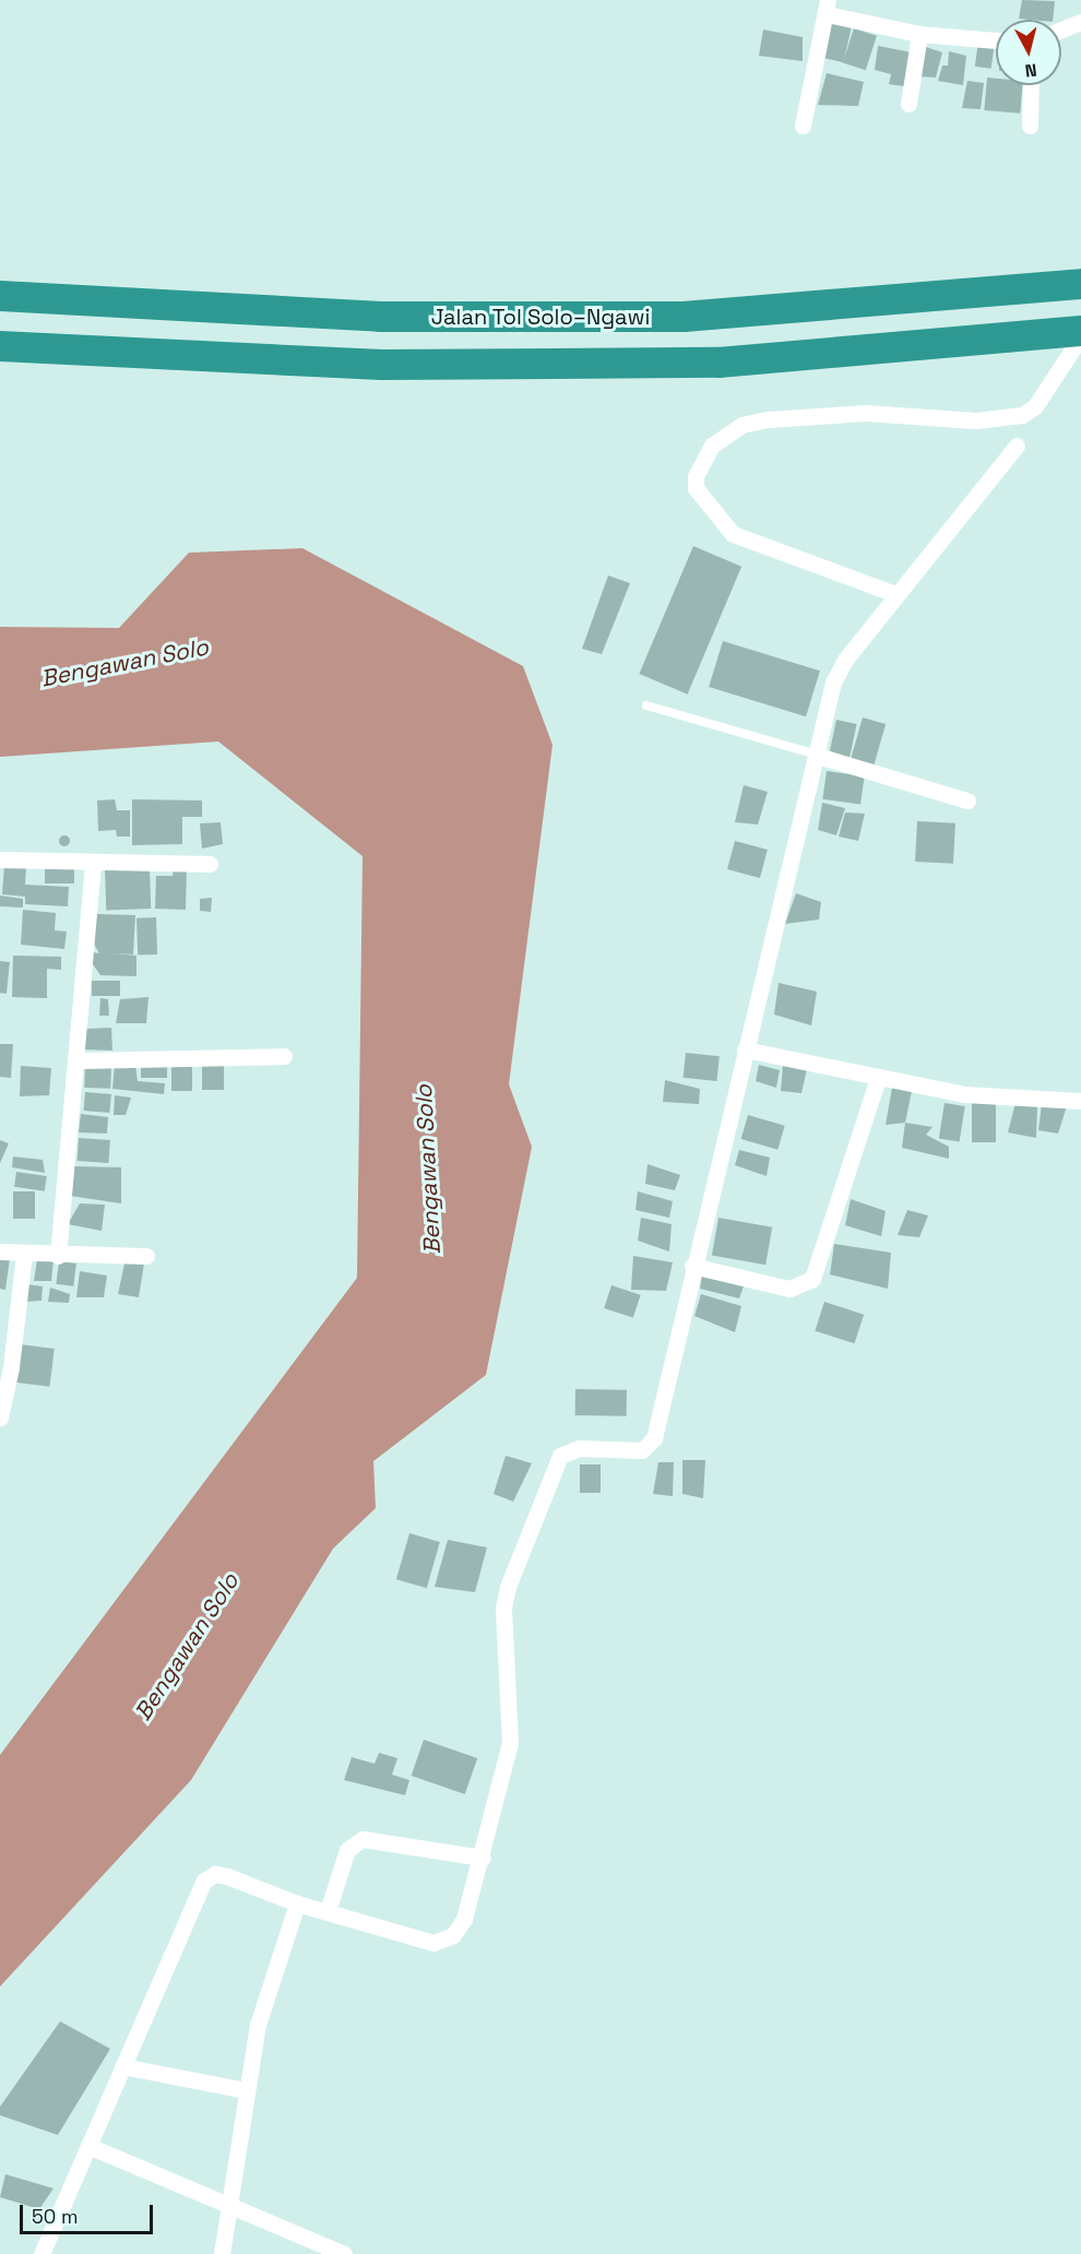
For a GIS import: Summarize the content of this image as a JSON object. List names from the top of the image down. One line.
{"streets":{"highway":["Jalan Tol Solo–Ngawi"]},"water":["Bengawan Solo"],"scale_bar":"50 m","north":"bottom"}
